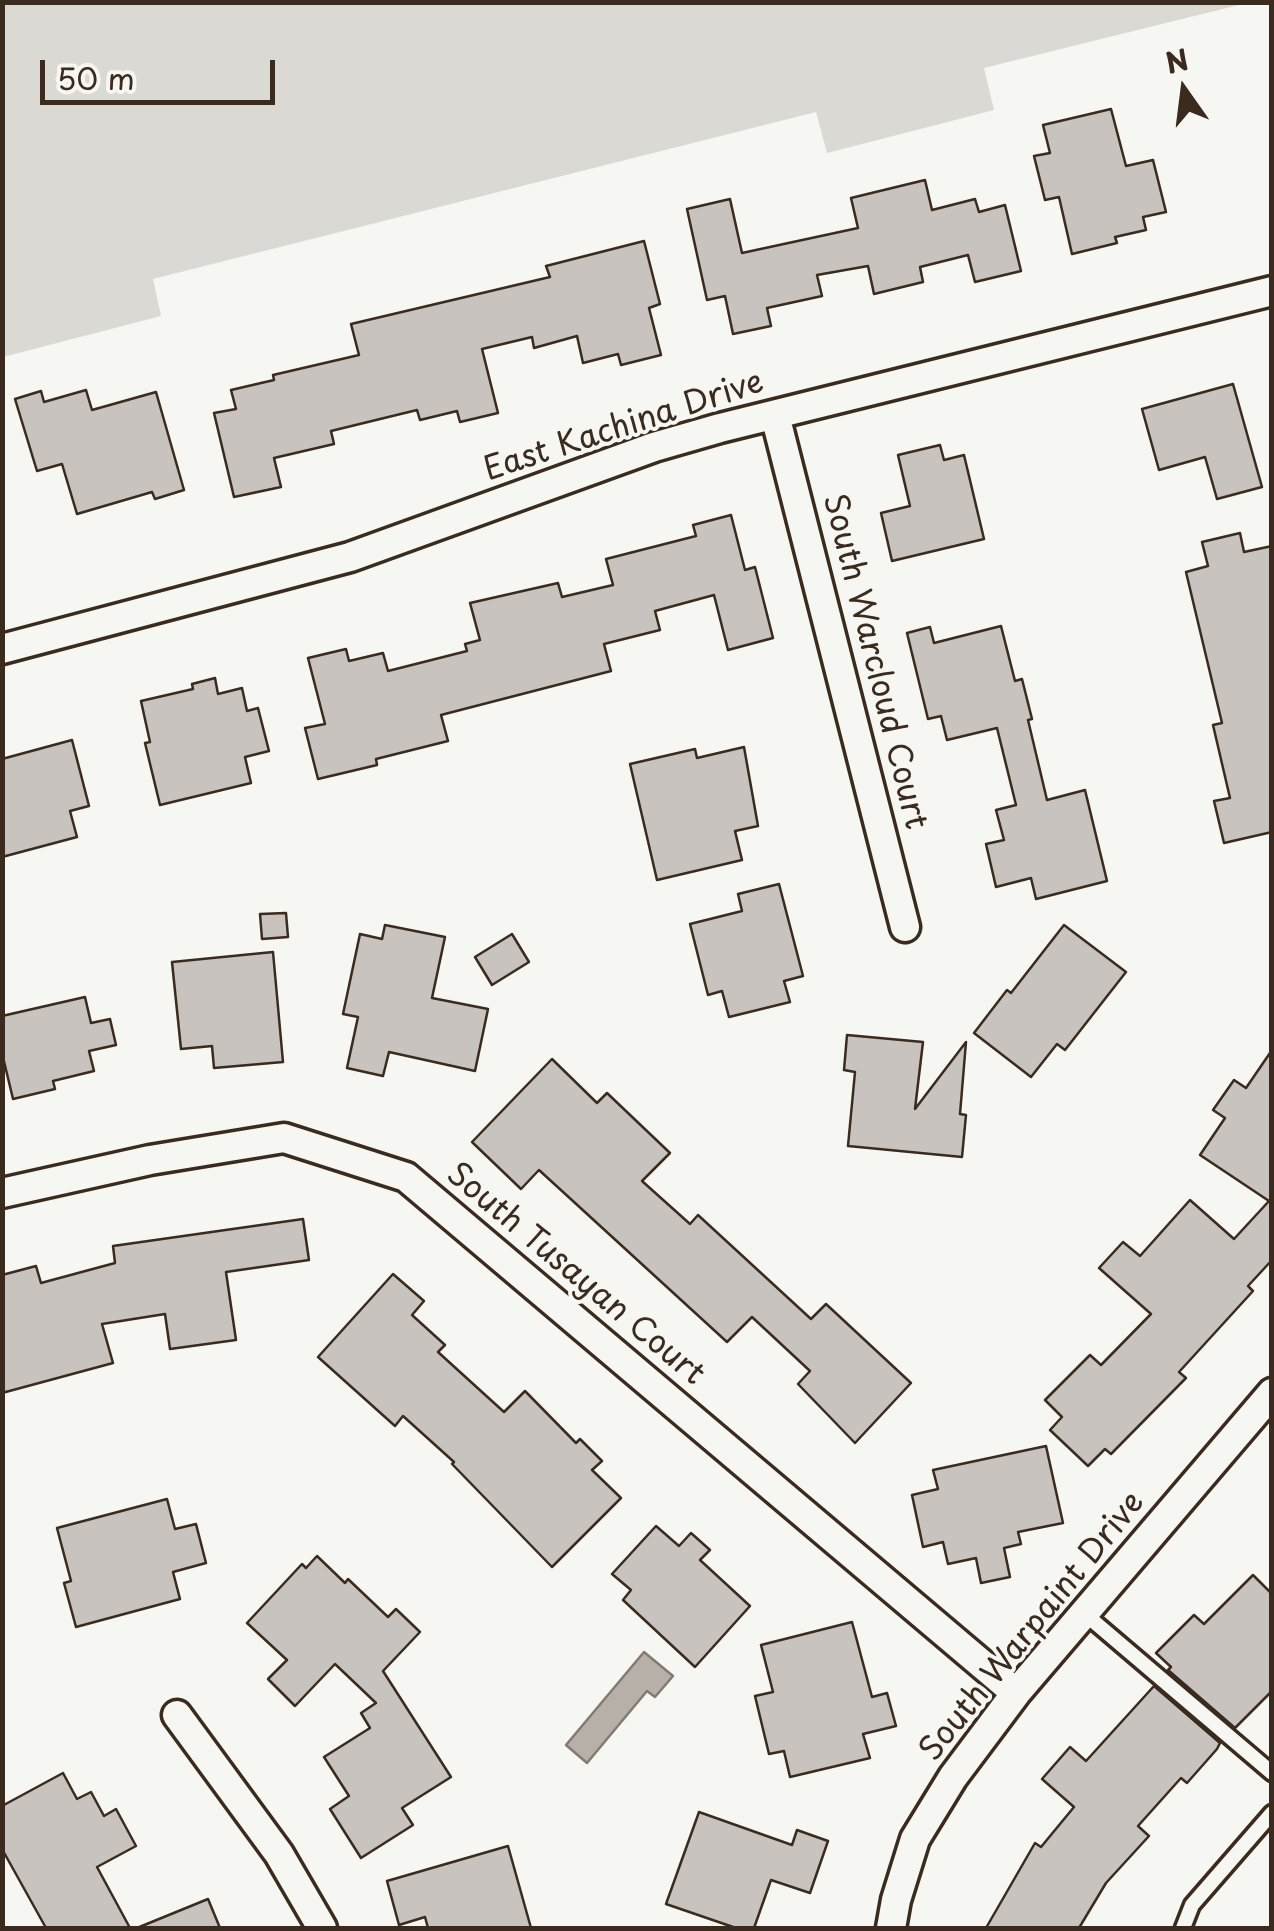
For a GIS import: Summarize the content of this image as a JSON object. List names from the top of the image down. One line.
{"streets":{"street":["East Kachina Drive","South Warcloud Court","South Tusayan Court","South Warpaint Drive"]},"crossings":[["East Kachina Drive","South Warcloud Court"],["South Tusayan Court","South Warpaint Drive"]],"scale_bar":"50 m","north":"top"}
